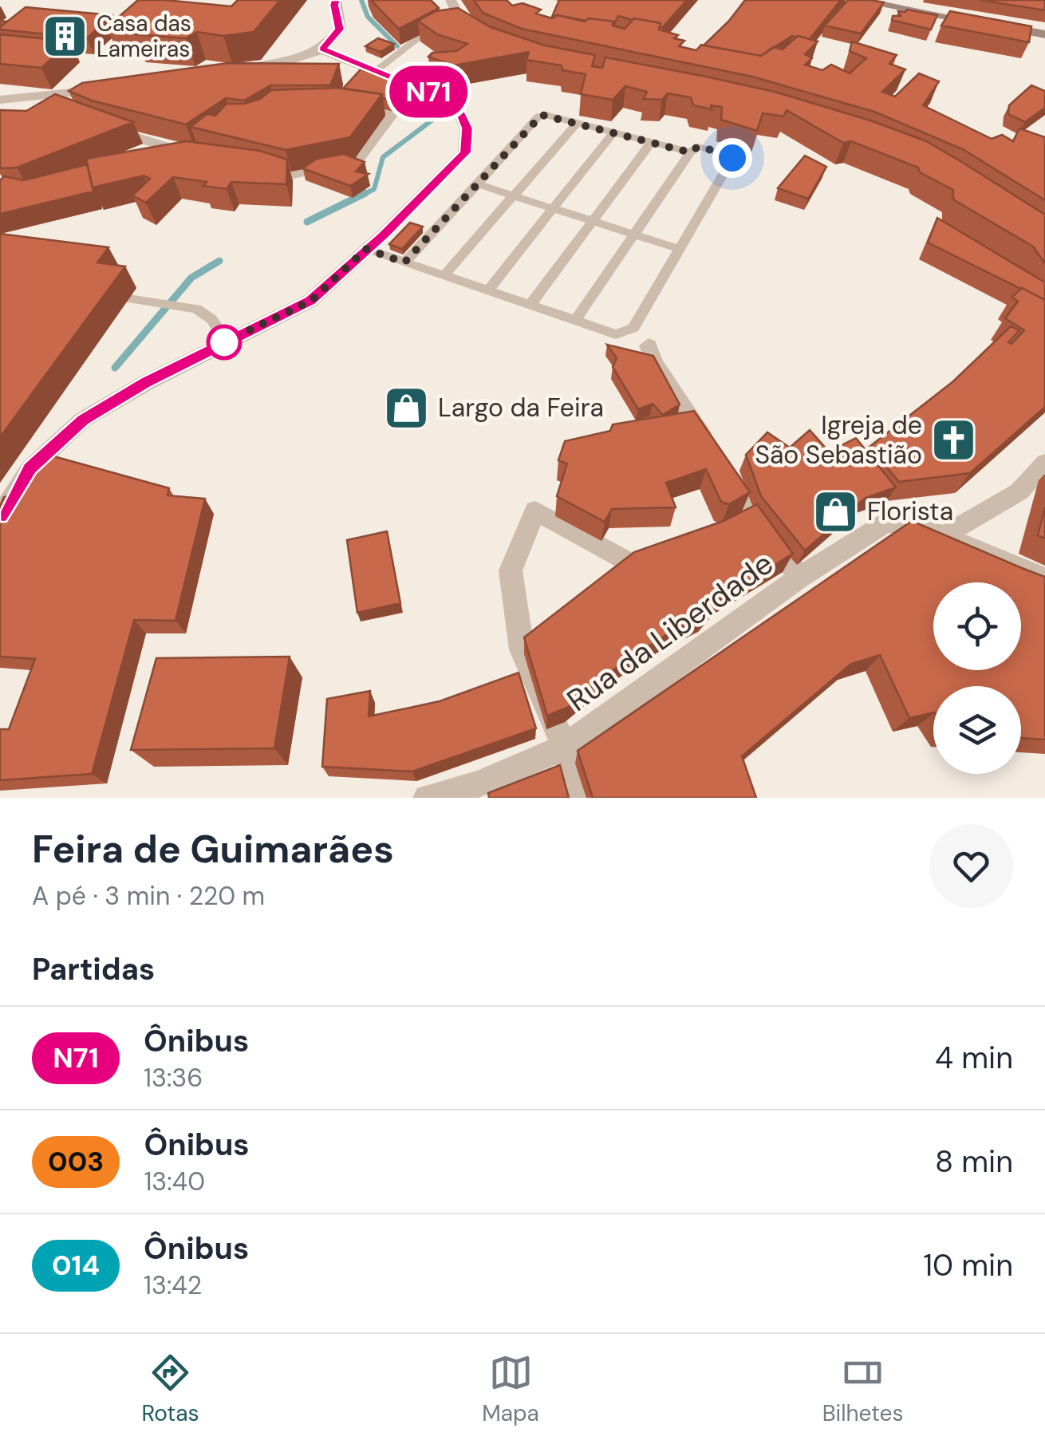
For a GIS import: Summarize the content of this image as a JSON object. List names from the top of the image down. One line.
{"streets":{"street":["Rua da Liberdade"]},"places":{"building":["Casa das Lameiras"],"shop":["Largo da Feira","Florista"],"church":["Igreja de São Sebastião"]},"lines":["bus line N71"],"page":{"on_map":"N71","heading":[["Feira de Guimarães","A pé · 3 min · 220 m"],"Partidas"],"list":[{"mark":"N71","name":"Ônibus","note":"13:36","value":"4 min"},{"mark":"003","name":"Ônibus","note":"13:40","value":"8 min"},{"mark":"014","name":"Ônibus","note":"13:42","value":"10 min"}],"tabs":["Rotas","Mapa","Bilhetes"]}}
